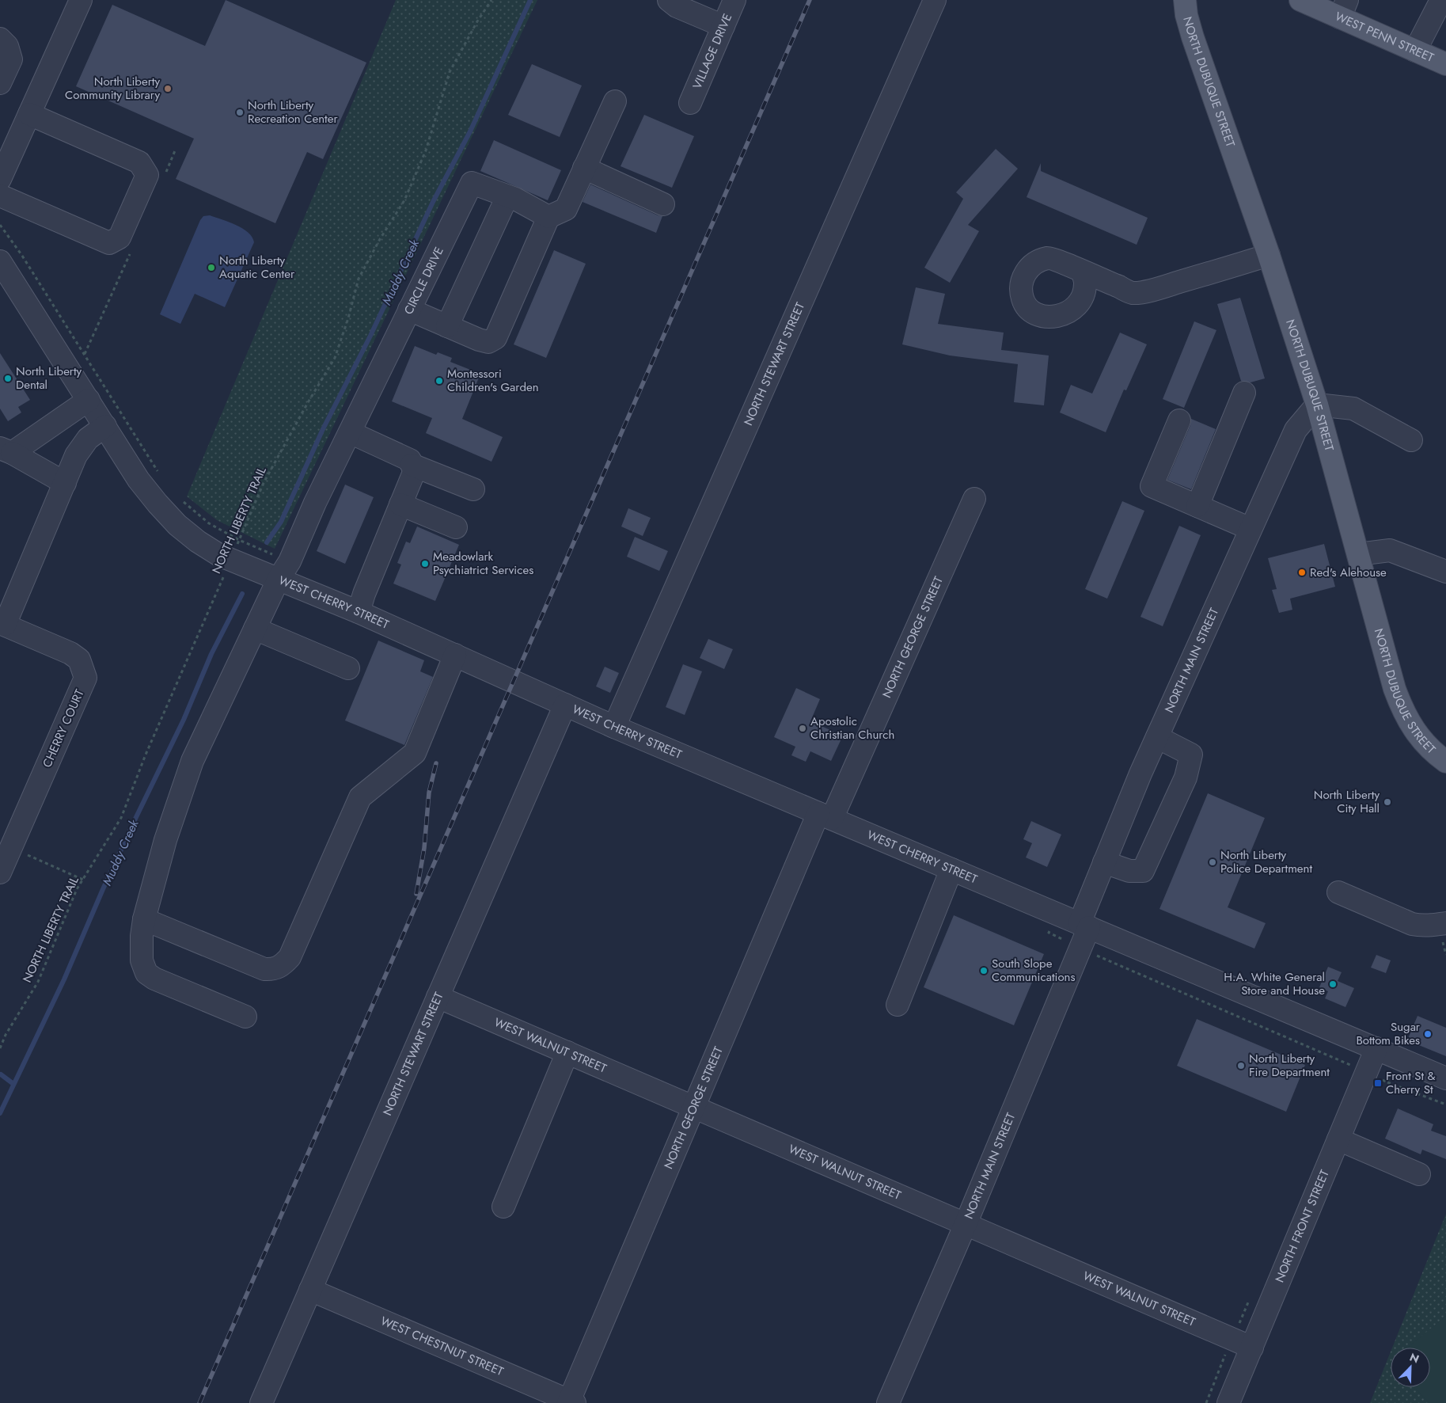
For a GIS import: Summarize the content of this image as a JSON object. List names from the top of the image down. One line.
{"streets":{"main road":["WEST PENN STREET","NORTH DUBUQUE STREET"],"street":["VILLAGE DRIVE","CIRCLE DRIVE","NORTH STEWART STREET","WEST CHERRY STREET","NORTH GEORGE STREET","NORTH MAIN STREET","CHERRY COURT","WEST WALNUT STREET","NORTH FRONT STREET","WEST CHESTNUT STREET"],"path":["NORTH LIBERTY TRAIL"]},"crossings":[["NORTH DUBUQUE STREET","NORTH MAIN STREET"],["CIRCLE DRIVE","WEST CHERRY STREET"],["NORTH STEWART STREET","WEST CHERRY STREET"],["NORTH STEWART STREET","WEST WALNUT STREET"],["NORTH STEWART STREET","WEST CHESTNUT STREET"],["NORTH LIBERTY TRAIL","WEST CHERRY STREET"],["WEST CHERRY STREET","NORTH GEORGE STREET"],["WEST CHERRY STREET","NORTH MAIN STREET"],["WEST CHERRY STREET","CHERRY COURT"],["WEST CHERRY STREET","NORTH FRONT STREET"],["NORTH GEORGE STREET","WEST WALNUT STREET"],["NORTH GEORGE STREET","WEST CHESTNUT STREET"],["NORTH MAIN STREET","WEST WALNUT STREET"],["WEST WALNUT STREET","NORTH FRONT STREET"]],"water":["Muddy Creek"],"places":{"other":["North Liberty Community Library","North Liberty Recreation Center","North Liberty Aquatic Center","North Liberty Dental","Montessori Children's Garden","Meadowlark Psychiatrict Services","Red's Alehouse","Apostolic Christian Church","North Liberty City Hall","North Liberty Police Department","South Slope Communications","H.A. White General Store and House","Sugar Bottom Bikes","North Liberty Fire Department"],"transit":["Front St & Cherry St"]},"north":"top right"}
